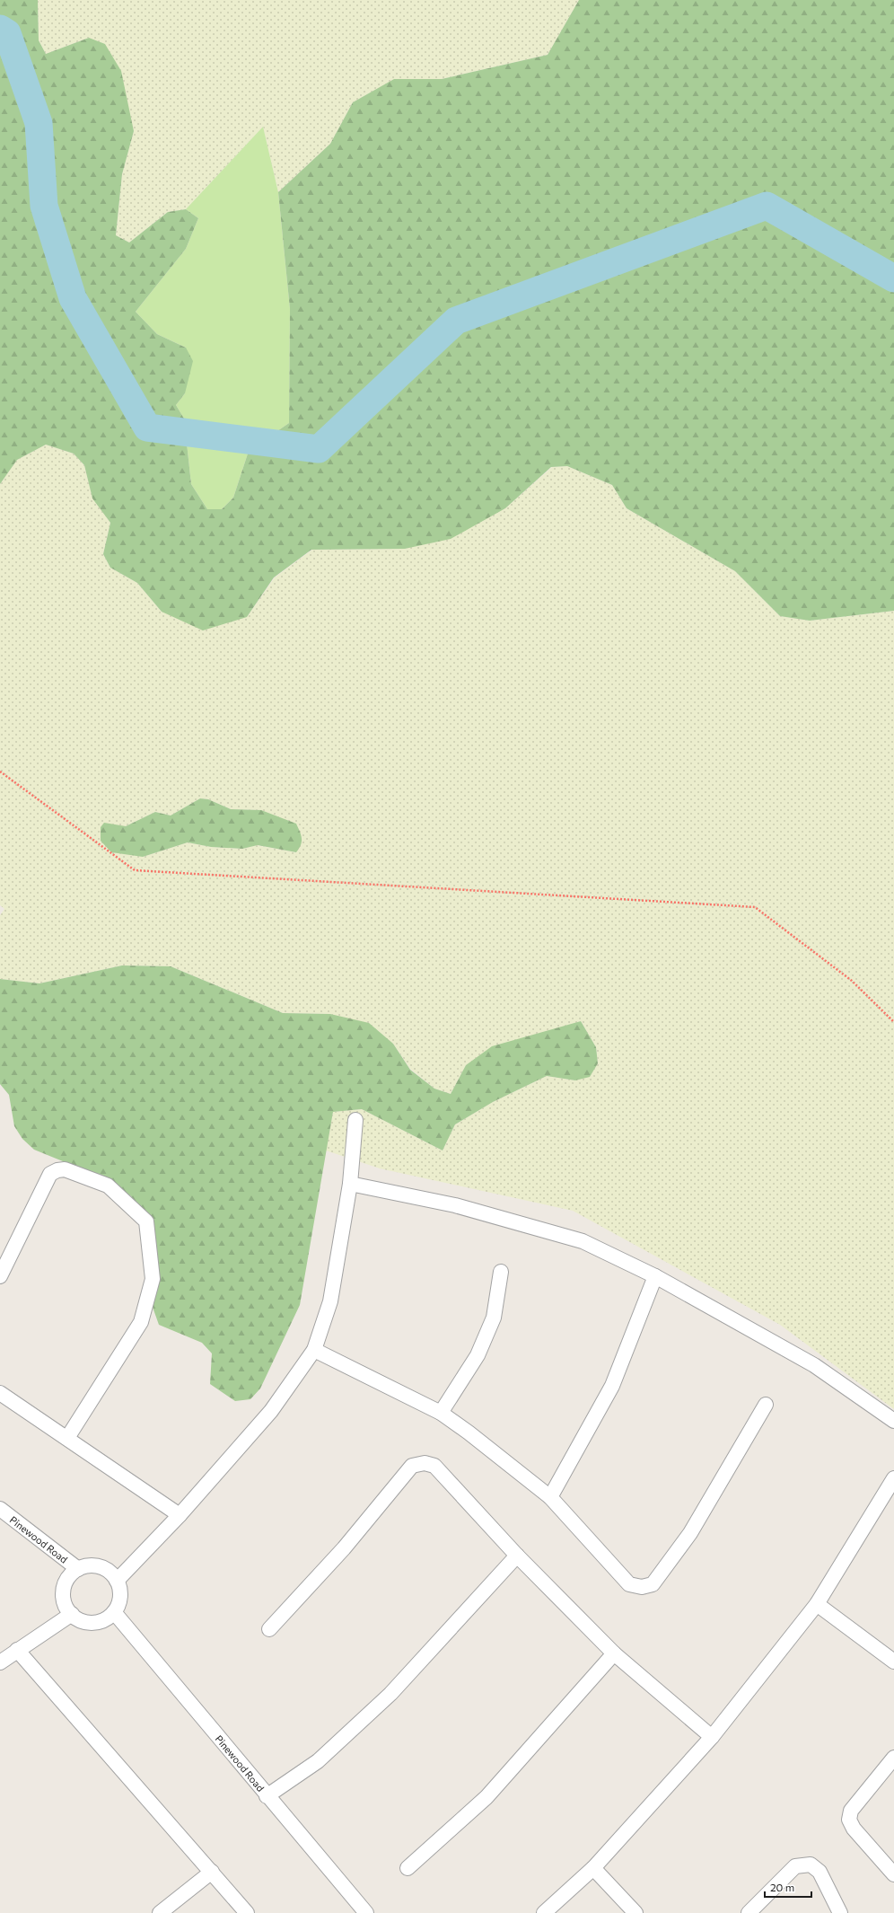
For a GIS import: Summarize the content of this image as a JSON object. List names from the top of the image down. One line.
{"streets":{"street":["Pinewood Road"]},"scale_bar":"20 m"}
